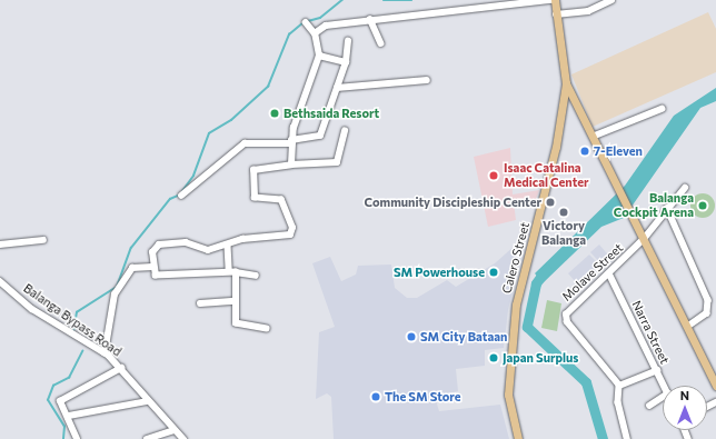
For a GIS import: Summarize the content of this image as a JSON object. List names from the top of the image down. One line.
{"streets":{"main road":["Calero Street"],"street":["Molave Street","Balanga Bypass Road","Narra Street"]},"crossings":[["Molave Street","Narra Street"]],"places":["Bethsaida Resort","7-Eleven","Isaac Catalina Medical Center","Community Discipleship Center","Balanga Cockpit Arena","Victory Balanga","SM Powerhouse","SM City Bataan","Japan Surplus","The SM Store"],"north":"top"}
